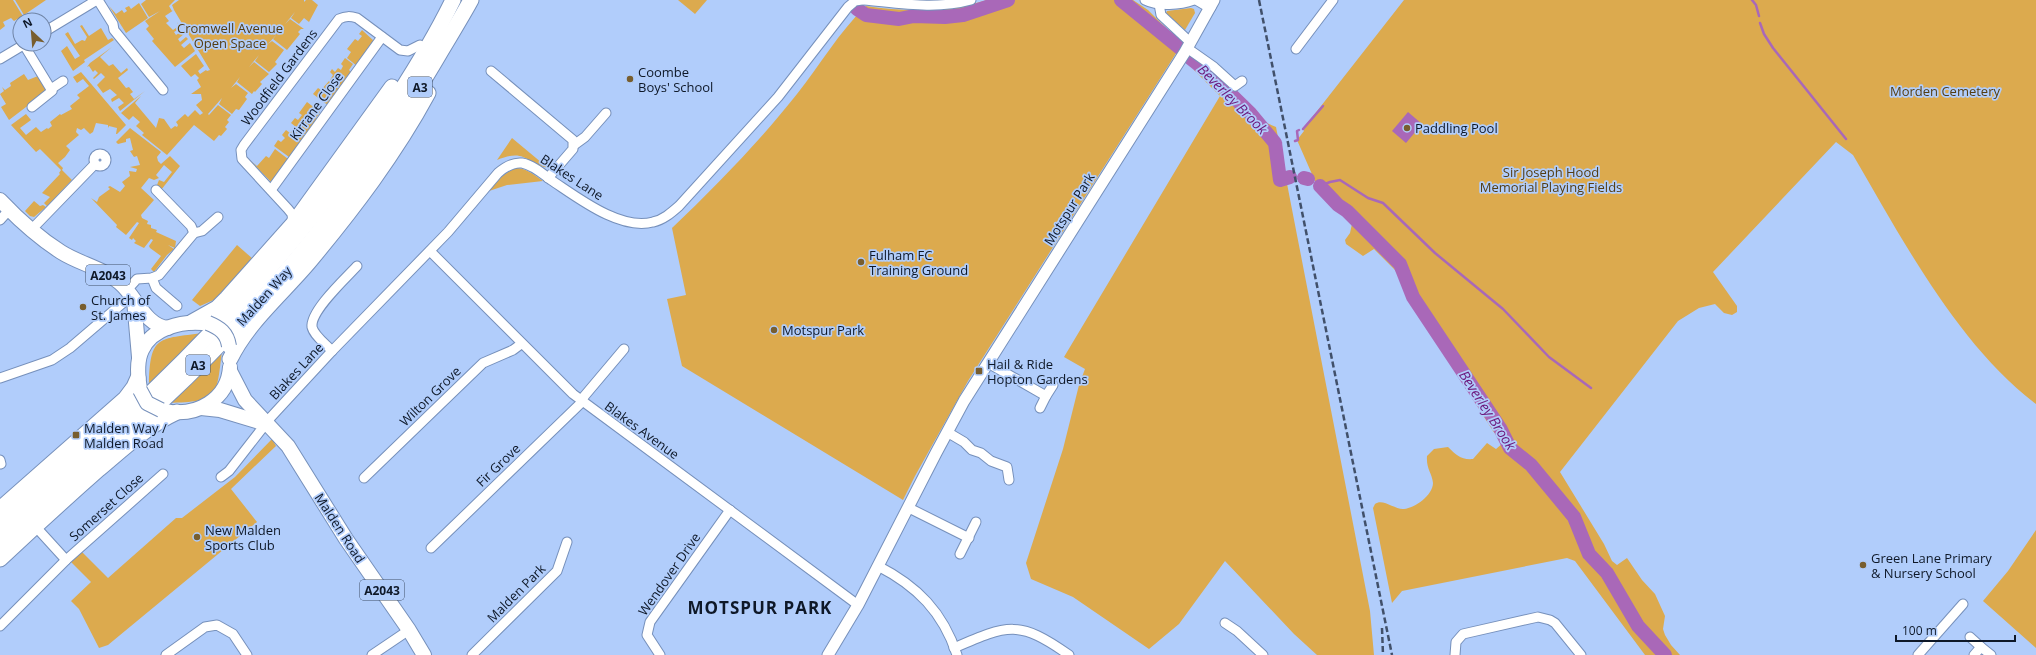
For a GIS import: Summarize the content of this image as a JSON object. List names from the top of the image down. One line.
{"streets":{"highway":["A3","Malden Way"],"main road":["A2043","Malden Road"],"street":["Woodfield Gardens","Kirrane Close","Blakes Lane","Motspur Park","Wilton Grove","Blakes Avenue","Fir Grove","Somerset Close","Wendover Drive","Malden Park"]},"crossings":[["Woodfield Gardens","Kirrane Close"],["Blakes Lane","Blakes Avenue"],["Blakes Lane","Malden Road"],["Motspur Park","Blakes Avenue"],["A2043","Malden Road"],["Wilton Grove","Blakes Avenue"],["Blakes Avenue","Fir Grove"],["Blakes Avenue","Wendover Drive"]],"districts":["MOTSPUR PARK"],"water":["Beverley Brook"],"parks":["Cromwell Avenue Open Space","Morden Cemetery","Sir Joseph Hood Memorial Playing Fields"],"places":{"other":["Coombe Boys' School","Paddling Pool","Fulham FC Training Ground","Church of St. James","Motspur Park","New Malden Sports Club","Green Lane Primary & Nursery School"],"transit":["Hail & Ride Hopton Gardens","Malden Way / Malden Road"]},"scale_bar":"100 m","north":"top left"}
